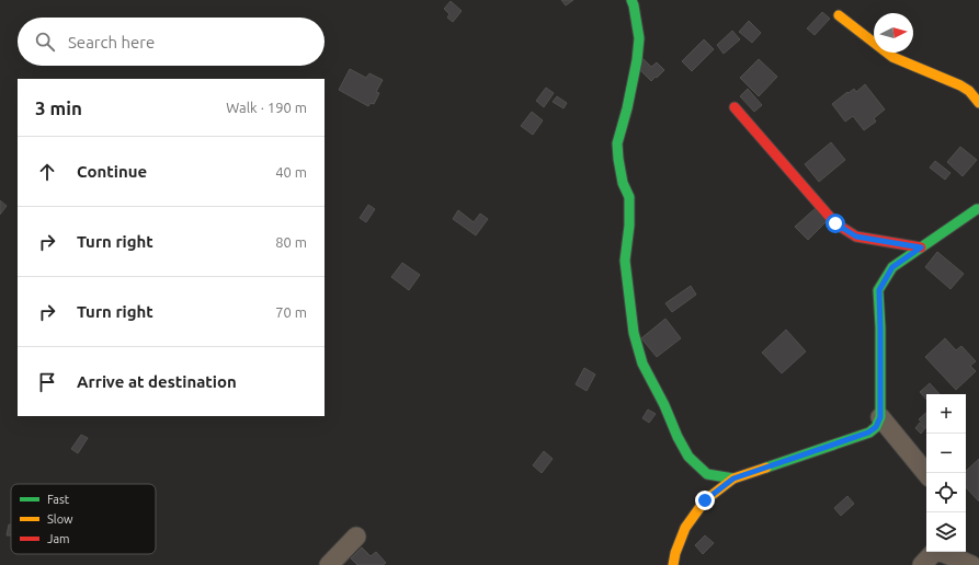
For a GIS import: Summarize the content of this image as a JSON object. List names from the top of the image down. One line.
{"legend":["Fast","Slow","Jam"],"north":"right","page":{"search":"Search here","heading":["3 min","Walk · 190 m"],"list":[["Continue","40 m"],["Turn right","80 m"],["Turn right","70 m"],"Arrive at destination"],"map_buttons":["+","−"]}}
